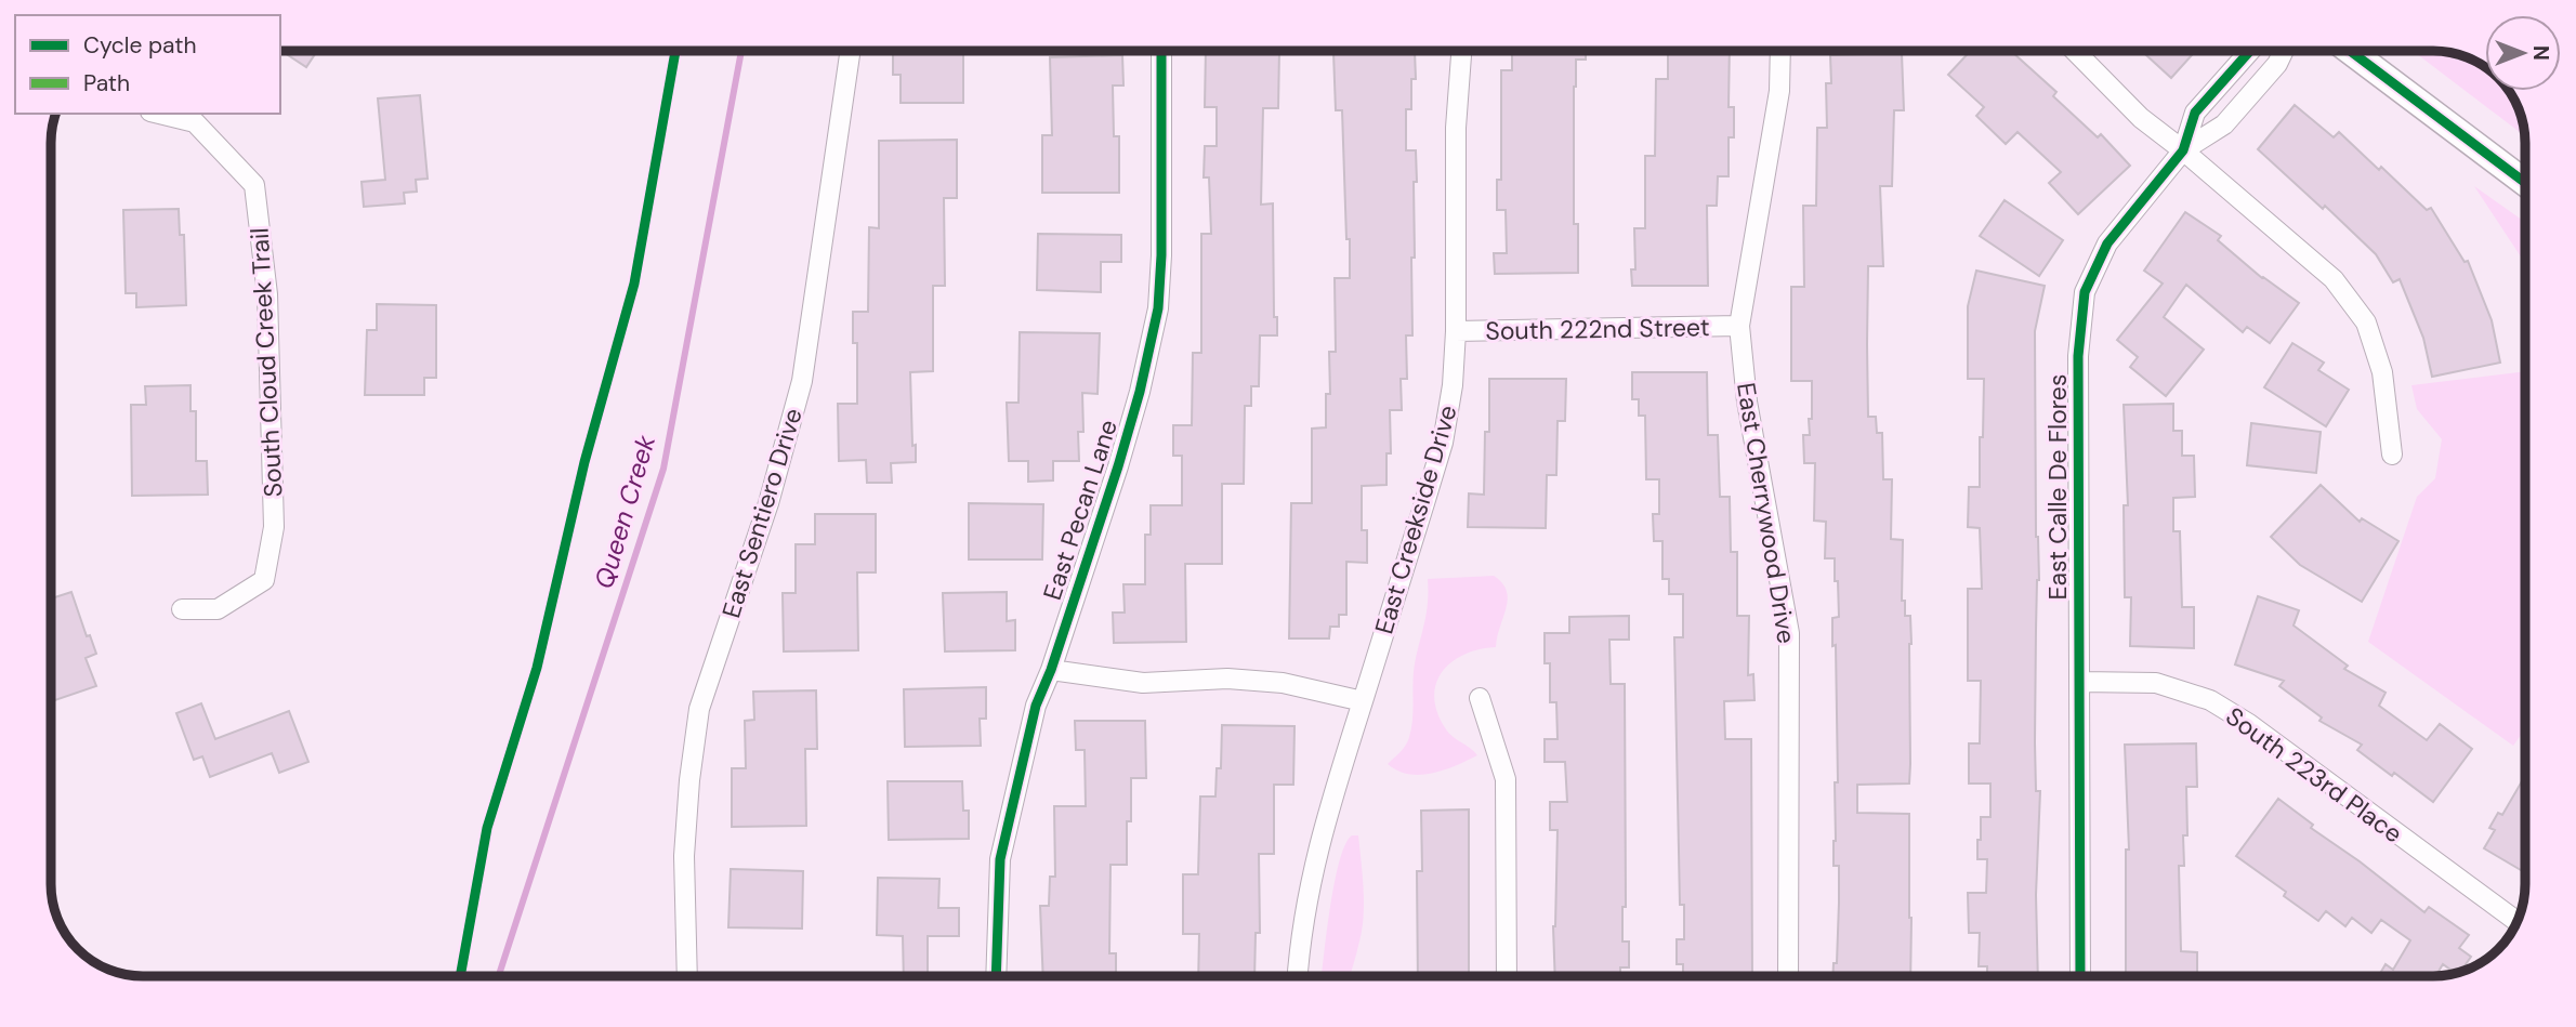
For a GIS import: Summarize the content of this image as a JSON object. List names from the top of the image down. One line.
{"streets":{"street":["South 222nd Street","South Cloud Creek Trail","East Calle De Flores","East Pecan Lane","East Sentiero Drive","East Cherrywood Drive","East Creekside Drive","South 223rd Place"]},"crossings":[["South 222nd Street","East Cherrywood Drive"],["South 222nd Street","East Creekside Drive"],["East Calle De Flores","South 223rd Place"]],"water":["Queen Creek"],"legend":["Cycle path","Path"],"north":"right"}
